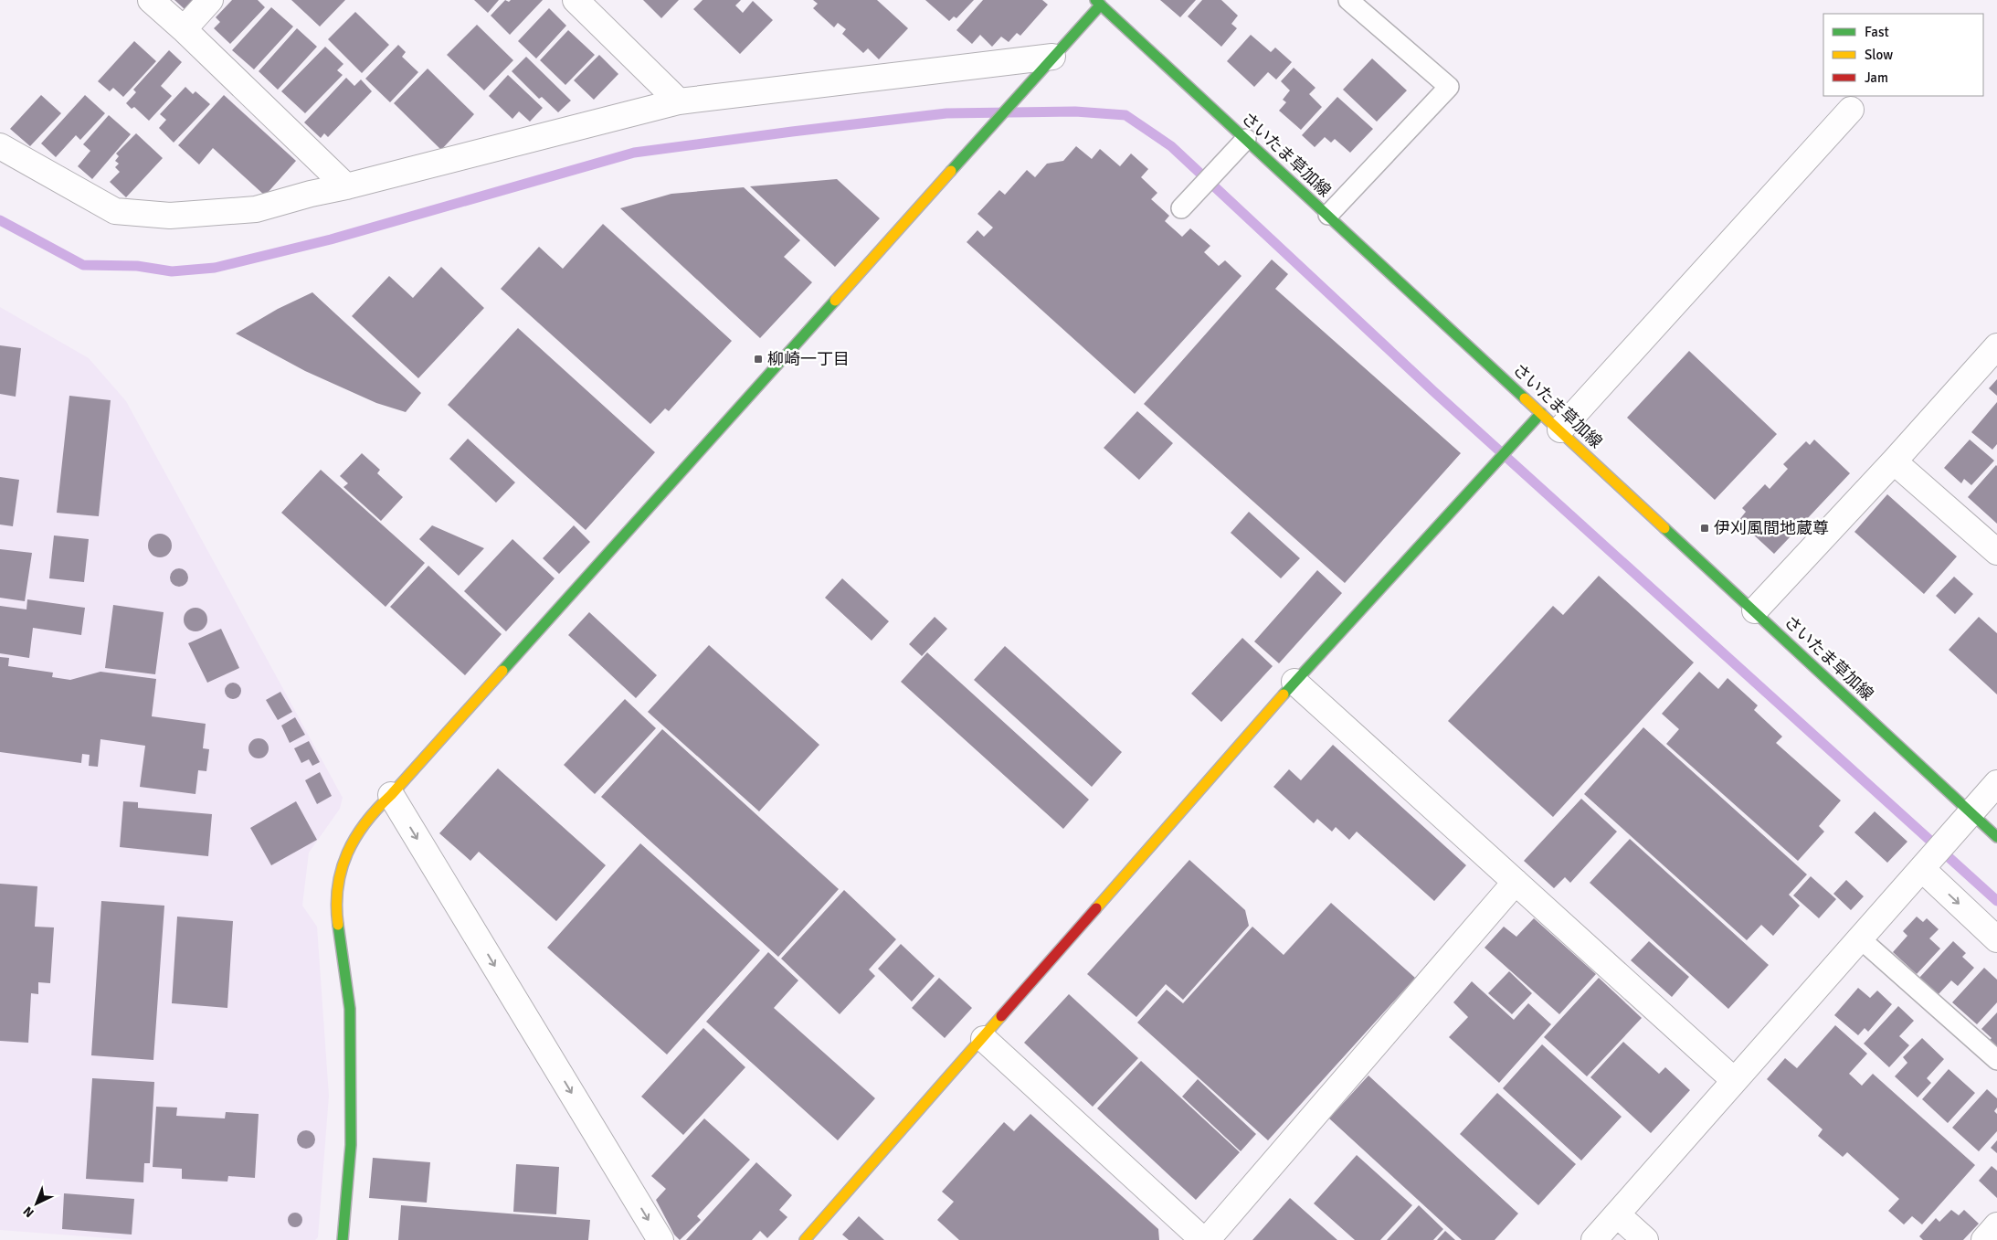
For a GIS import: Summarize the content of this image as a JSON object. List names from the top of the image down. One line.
{"streets":{"street":["さいたま草加線"]},"places":{"transit":["柳崎一丁目","伊刈風間地蔵尊"]},"legend":["Fast","Slow","Jam"],"north":"bottom left"}
